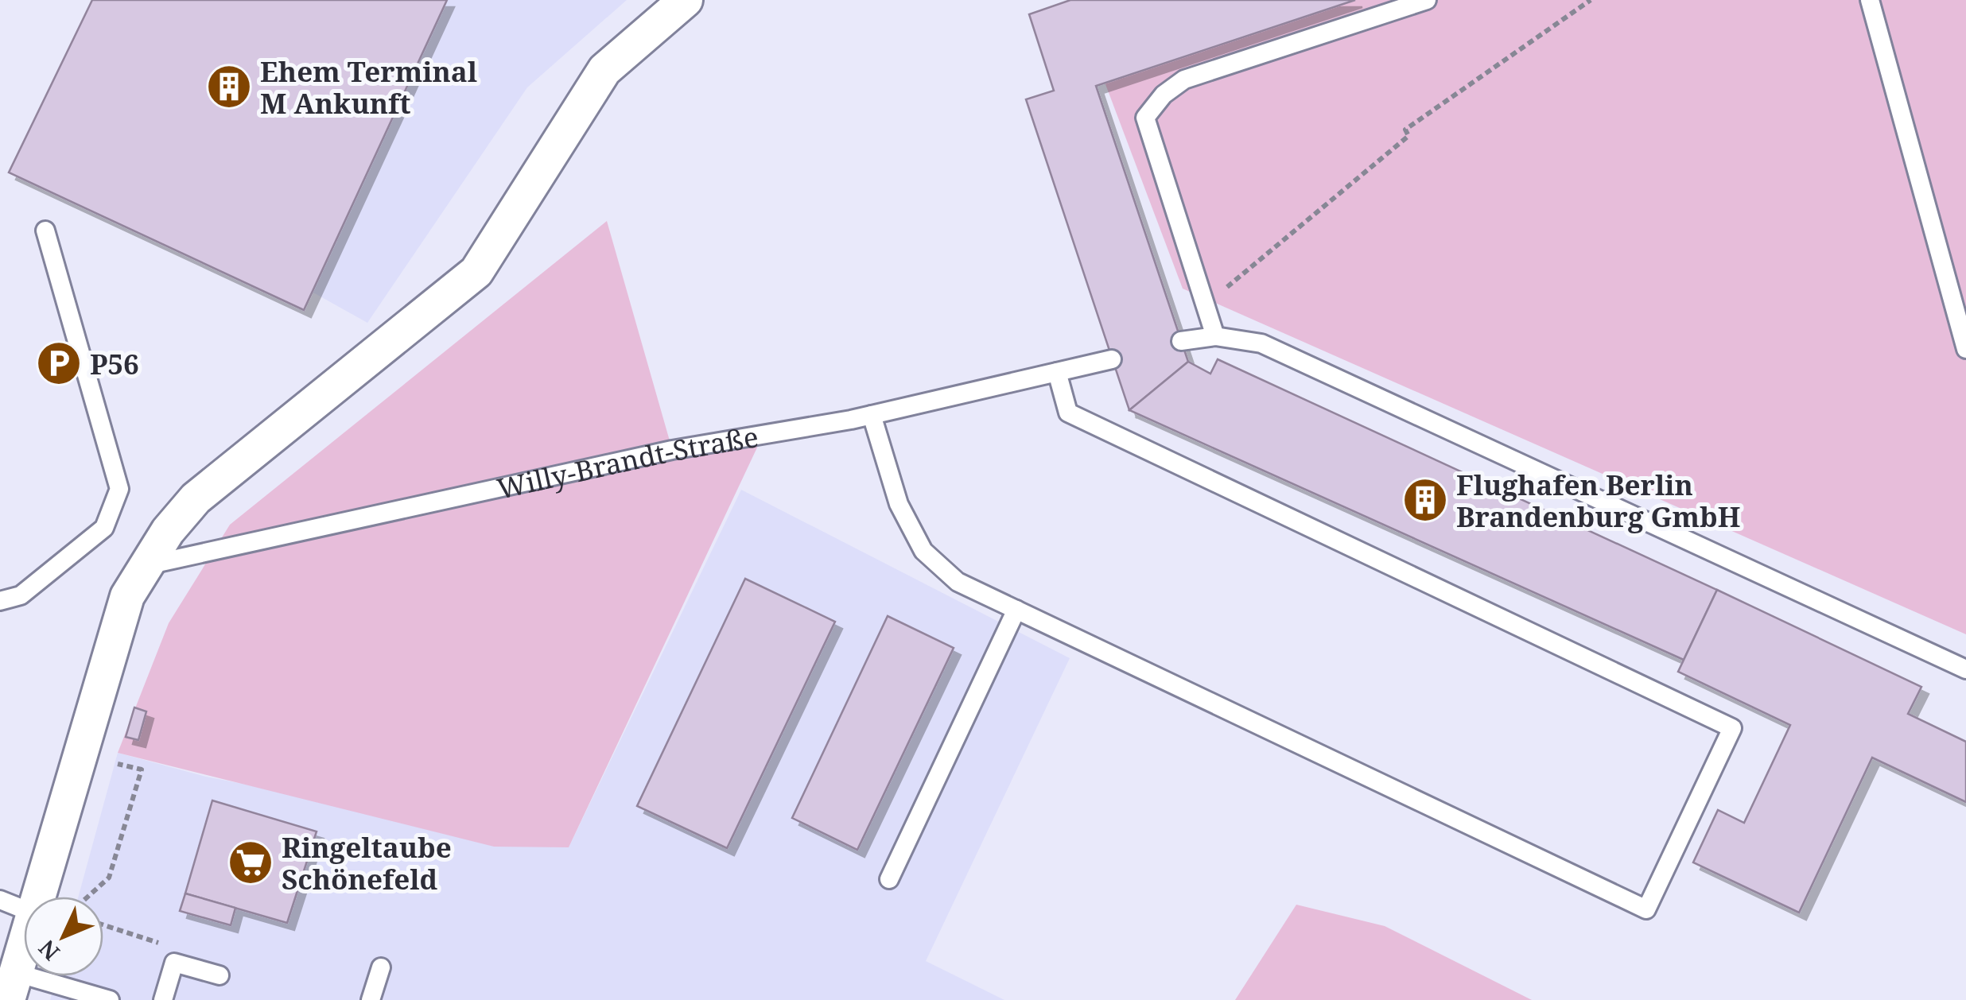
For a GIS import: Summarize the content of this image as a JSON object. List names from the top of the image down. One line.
{"streets":{"lane":["Willy-Brandt-Straße"]},"places":{"building":["Ehem Terminal M Ankunft","Flughafen Berlin Brandenburg GmbH"],"parking":["P56"],"supermarket":["Ringeltaube Schönefeld"]},"north":"bottom left"}
